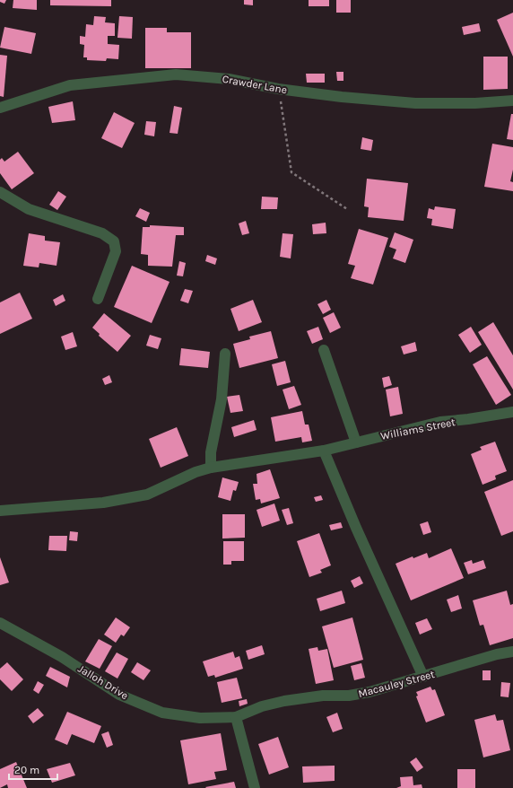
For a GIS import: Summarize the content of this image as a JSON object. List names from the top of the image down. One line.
{"streets":{"street":["Crawder Lane","Williams Street","Jalloh Drive","Macauley Street"]},"crossings":[["Jalloh Drive","Macauley Street"]],"scale_bar":"20 m"}
